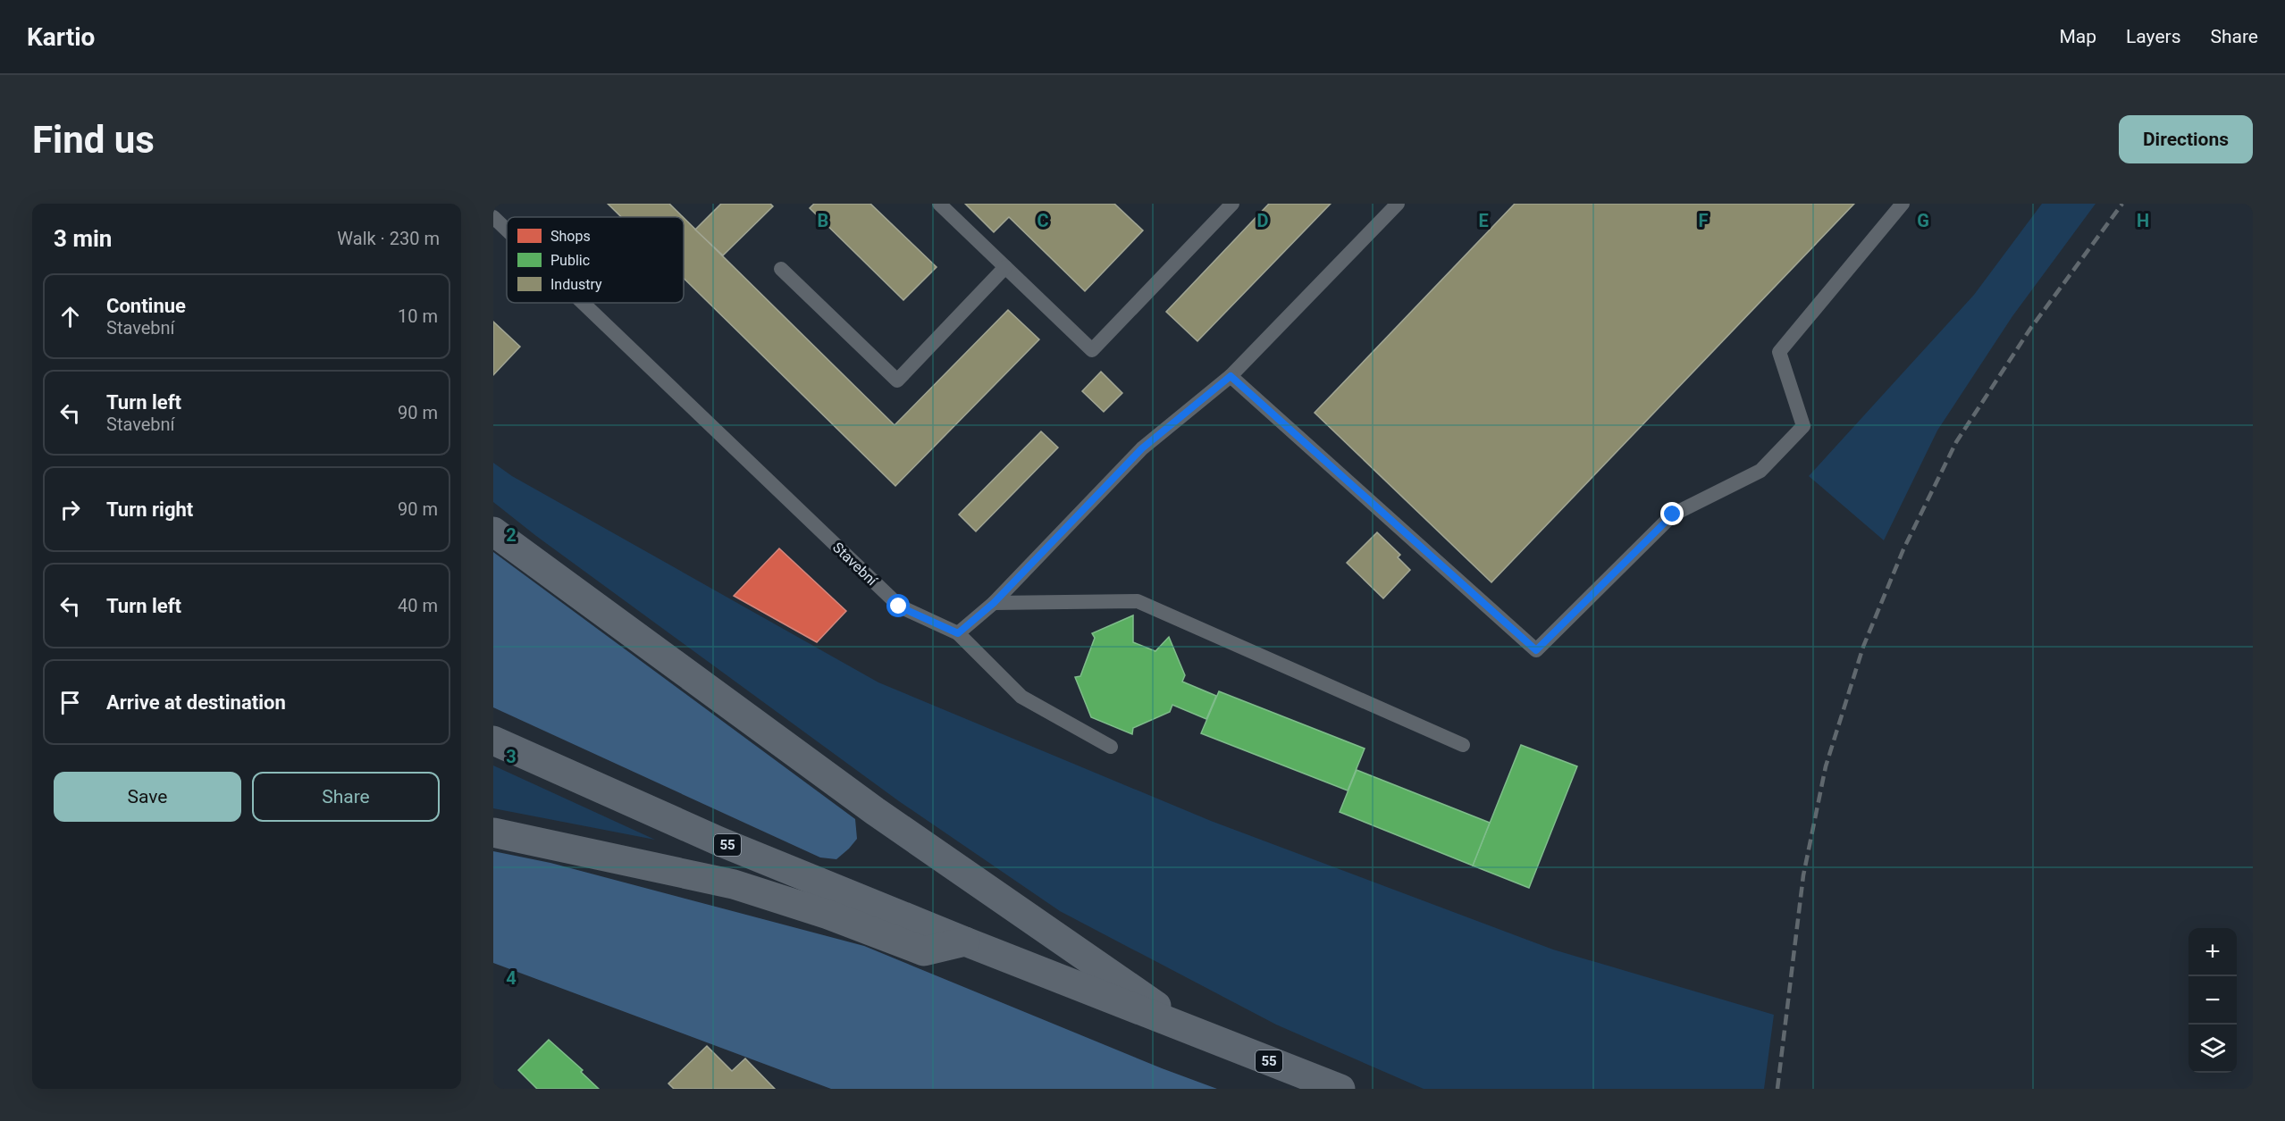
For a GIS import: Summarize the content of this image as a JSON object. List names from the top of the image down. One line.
{"streets":{"main road":["55"],"lane":["Stavební"]},"legend":["Shops","Public","Industry"],"page":{"header":"Kartio","nav":["Map","Layers","Share"],"buttons":["Directions",["Save","Share"]],"title":"Find us","heading":["3 min","Walk · 230 m"],"list":[["Continue","Stavební","10 m"],["Turn left","Stavební","90 m"],["Turn right","90 m"],["Turn left","40 m"],"Arrive at destination"],"map_buttons":["+","−"]},"grid":{"columns":["B","C","D","E","F","G","H"],"rows":["2","3","4"]}}
